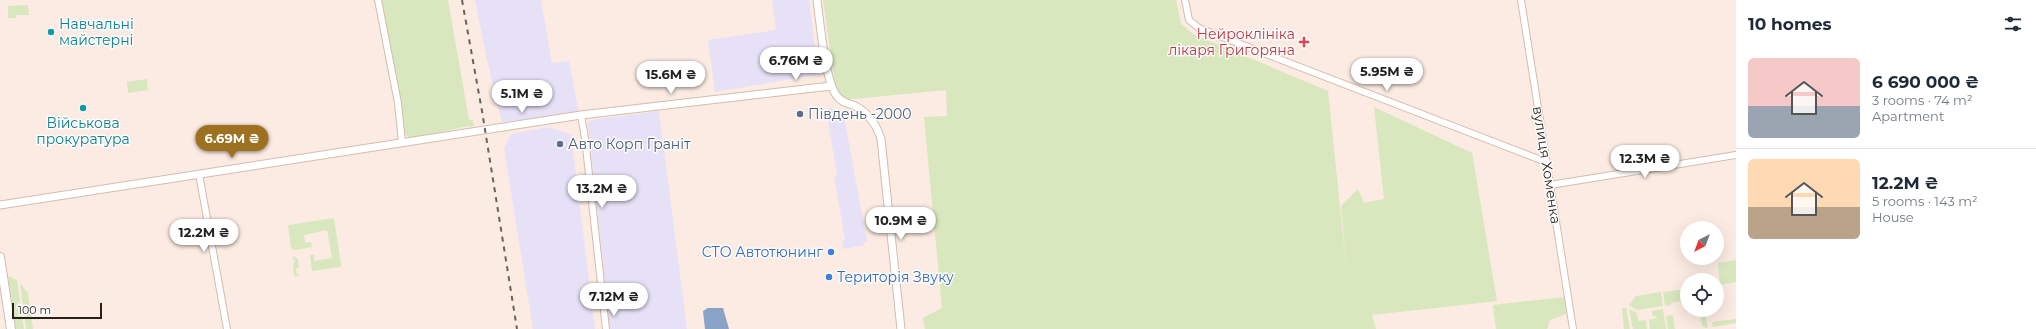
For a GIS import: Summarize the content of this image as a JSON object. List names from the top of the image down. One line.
{"streets":{"street":["вулиця Хоменка"]},"places":{"other":["Навчальні майстерні","Військова прокуратура","Південь -2000","Авто Корп Граніт","СТО Автотюнинг","Територія Звуку"],"health":["Нейроклініка лікаря Григоряна"]},"scale_bar":"100 m","north":"bottom left","page":{"heading":"10 homes","price":["6.76M ₴","5.95M ₴","15.6M ₴","5.1M ₴","6.69M ₴","12.3M ₴","13.2M ₴","10.9M ₴","12.2M ₴","7.12M ₴"],"list":[{"name":"6 690 000 ₴","note":"3 rooms · 74 m² · Apartment"},{"name":"12.2M ₴","note":"5 rooms · 143 m² · House"}],"scale":"100 m"}}
